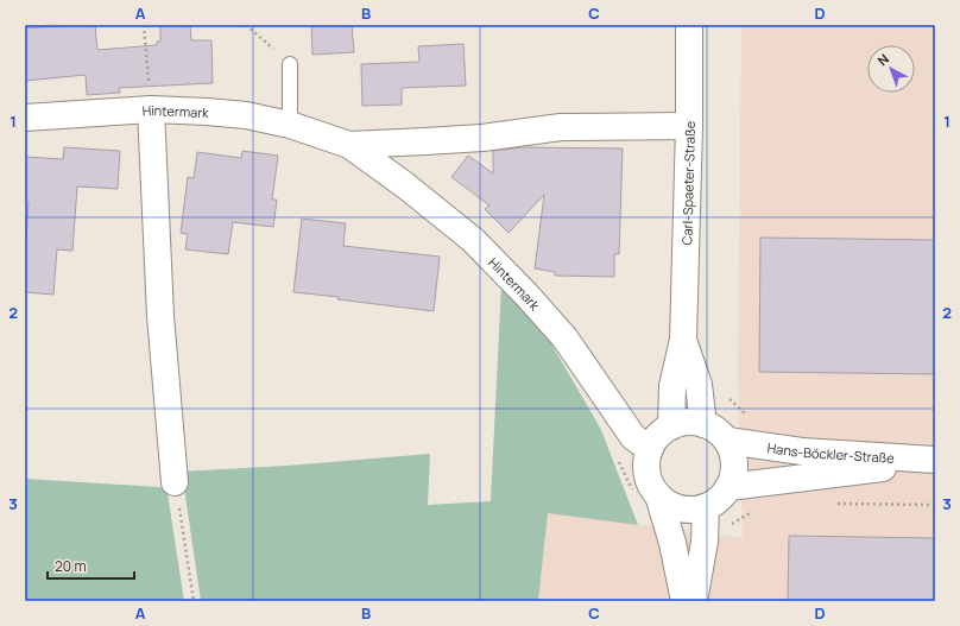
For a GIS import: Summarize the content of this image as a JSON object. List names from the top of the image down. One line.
{"streets":{"street":["Hintermark","Carl-Spaeter-Straße","Hans-Böckler-Straße"]},"crossings":[["Hintermark","Carl-Spaeter-Straße"],["Hintermark","Hans-Böckler-Straße"],["Carl-Spaeter-Straße","Hans-Böckler-Straße"]],"scale_bar":"20 m","north":"top left","grid":{"columns":["A","B","C","D"],"rows":["1","2","3"]}}
